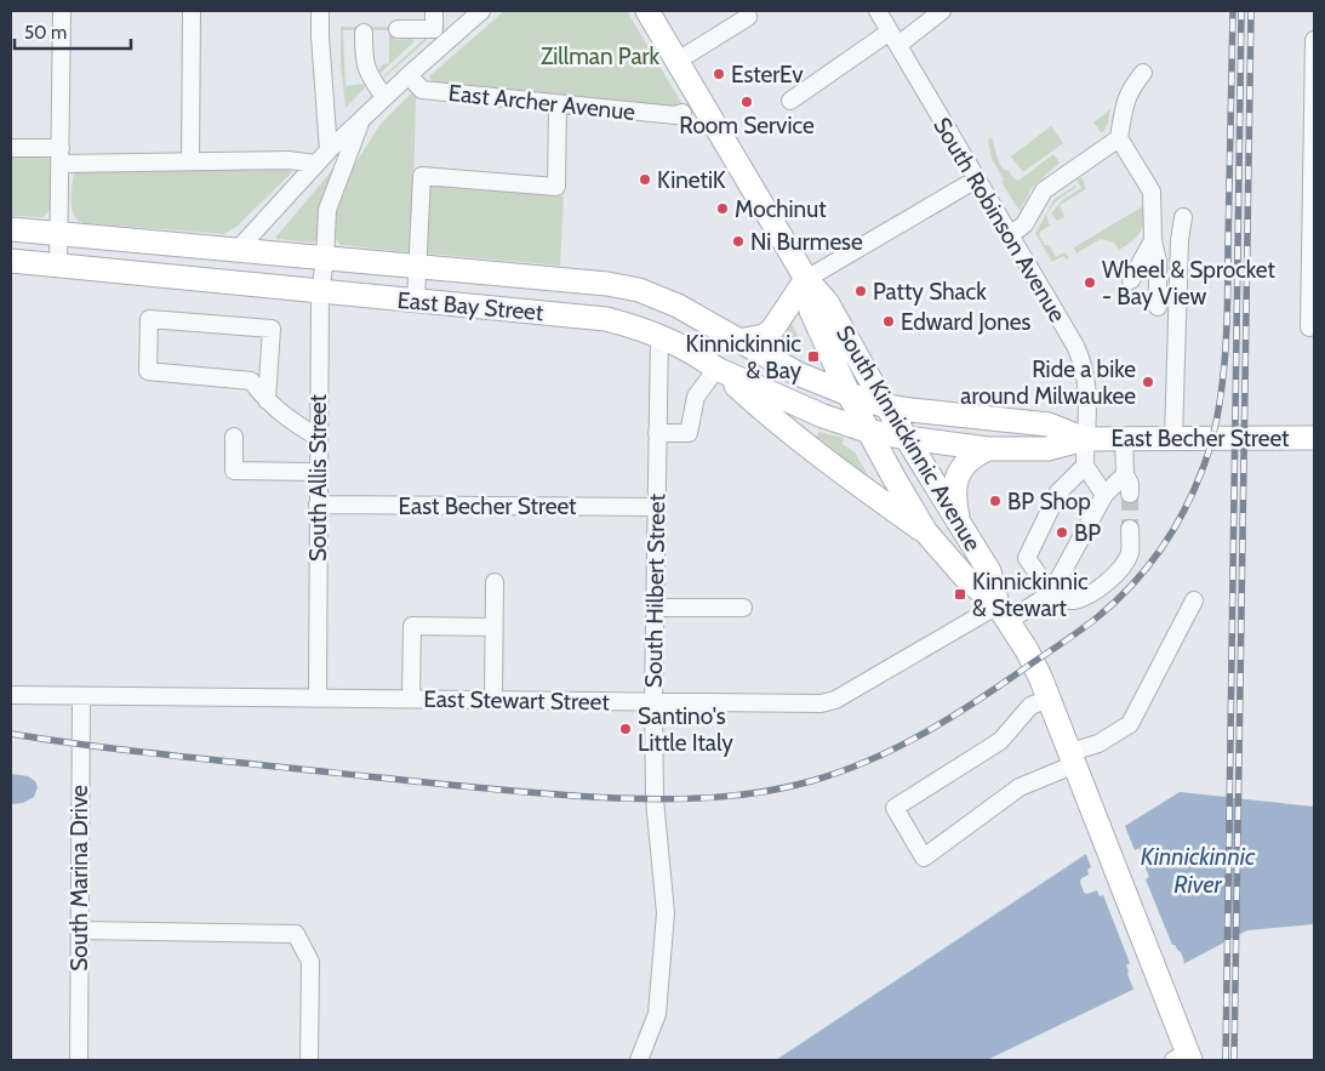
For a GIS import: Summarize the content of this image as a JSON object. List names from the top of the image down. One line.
{"streets":{"main road":["East Bay Street","South Kinnickinnic Avenue","East Becher Street"],"street":["East Archer Avenue","South Robinson Avenue","South Allis Street","South Hilbert Street","East Stewart Street","South Marina Drive"]},"crossings":[["South Robinson Avenue","East Becher Street"],["East Bay Street","South Kinnickinnic Avenue"],["East Bay Street","East Becher Street"],["East Bay Street","South Allis Street"],["East Bay Street","South Hilbert Street"],["South Kinnickinnic Avenue","East Becher Street"],["South Kinnickinnic Avenue","East Stewart Street"],["East Becher Street","South Allis Street"],["East Becher Street","South Hilbert Street"],["South Allis Street","East Stewart Street"],["South Hilbert Street","East Stewart Street"],["East Stewart Street","South Marina Drive"]],"water":["Kinnickinnic River"],"parks":["Zillman Park"],"places":{"other":["EsterEv","Room Service","KinetiK","Mochinut","Ni Burmese","Wheel & Sprocket - Bay View","Patty Shack","Edward Jones","Ride a bike around Milwaukee","BP Shop","BP","Santino's Little Italy"],"transit":["Kinnickinnic & Bay","Kinnickinnic & Stewart"]},"scale_bar":"50 m"}
